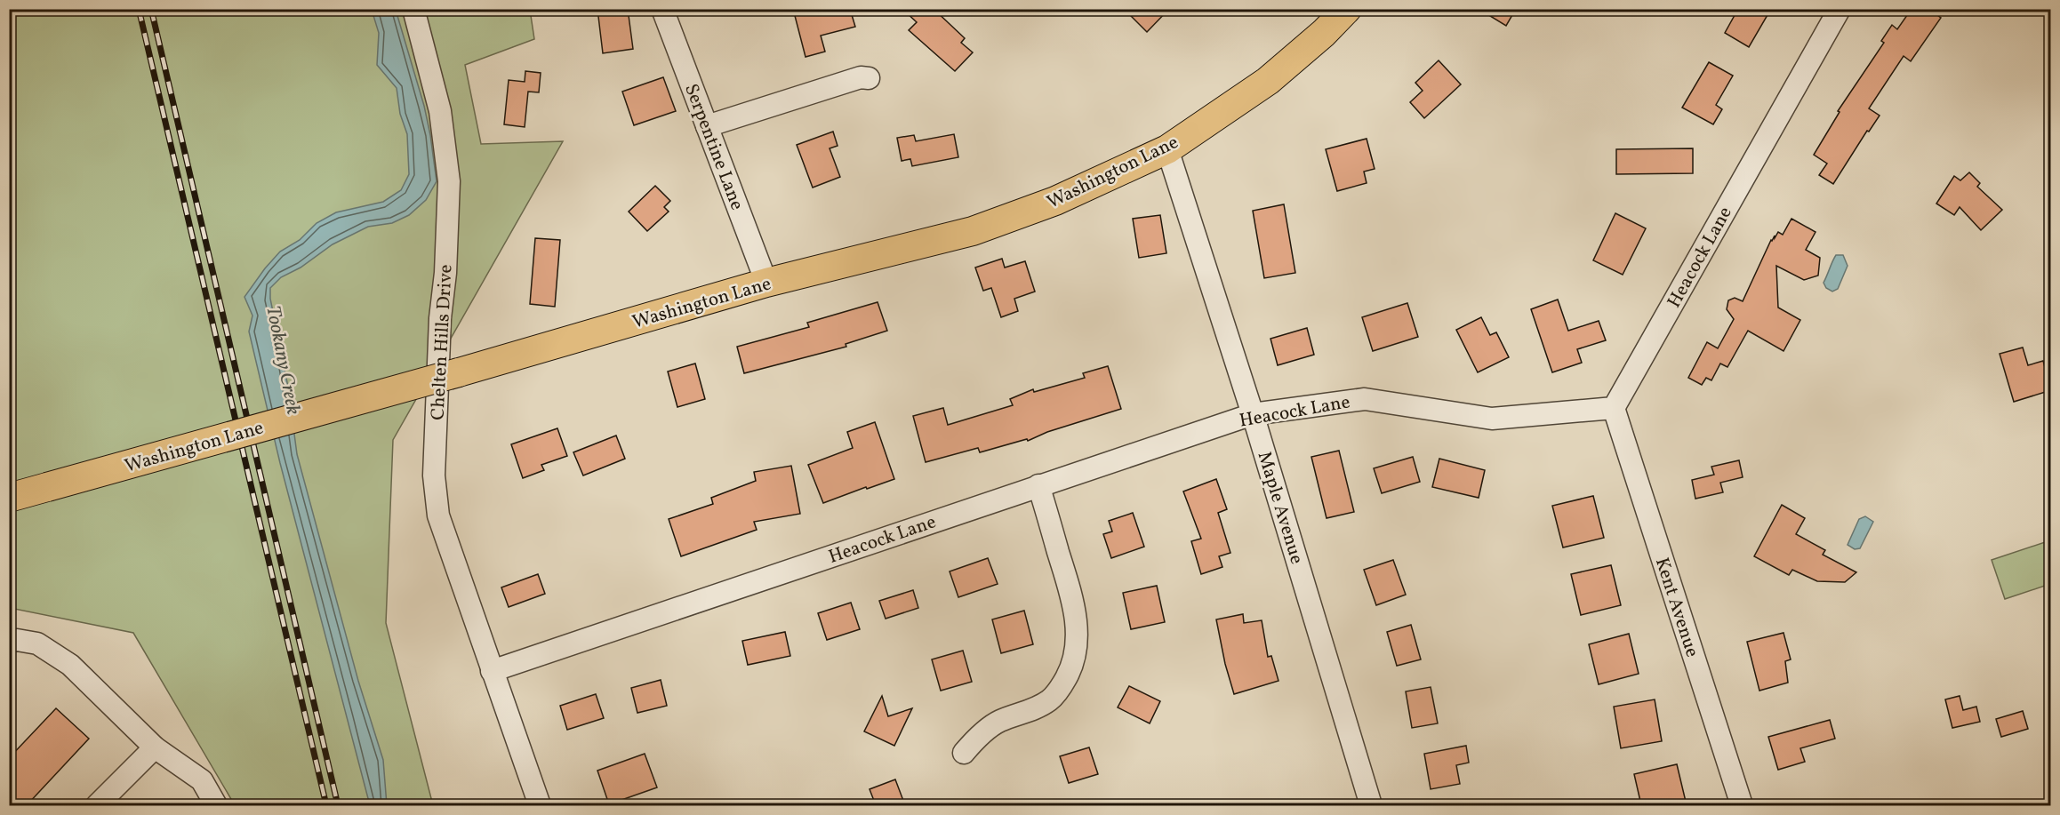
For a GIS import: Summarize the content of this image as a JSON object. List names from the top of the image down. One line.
{"streets":{"main road":["Washington Lane"],"street":["Serpentine Lane","Heacock Lane","Chelten Hills Drive","Maple Avenue","Kent Avenue"]},"crossings":[["Serpentine Lane","Washington Lane"],["Washington Lane","Maple Avenue"],["Heacock Lane","Chelten Hills Drive"],["Heacock Lane","Maple Avenue"],["Heacock Lane","Kent Avenue"]],"water":["Tookany Creek"]}
